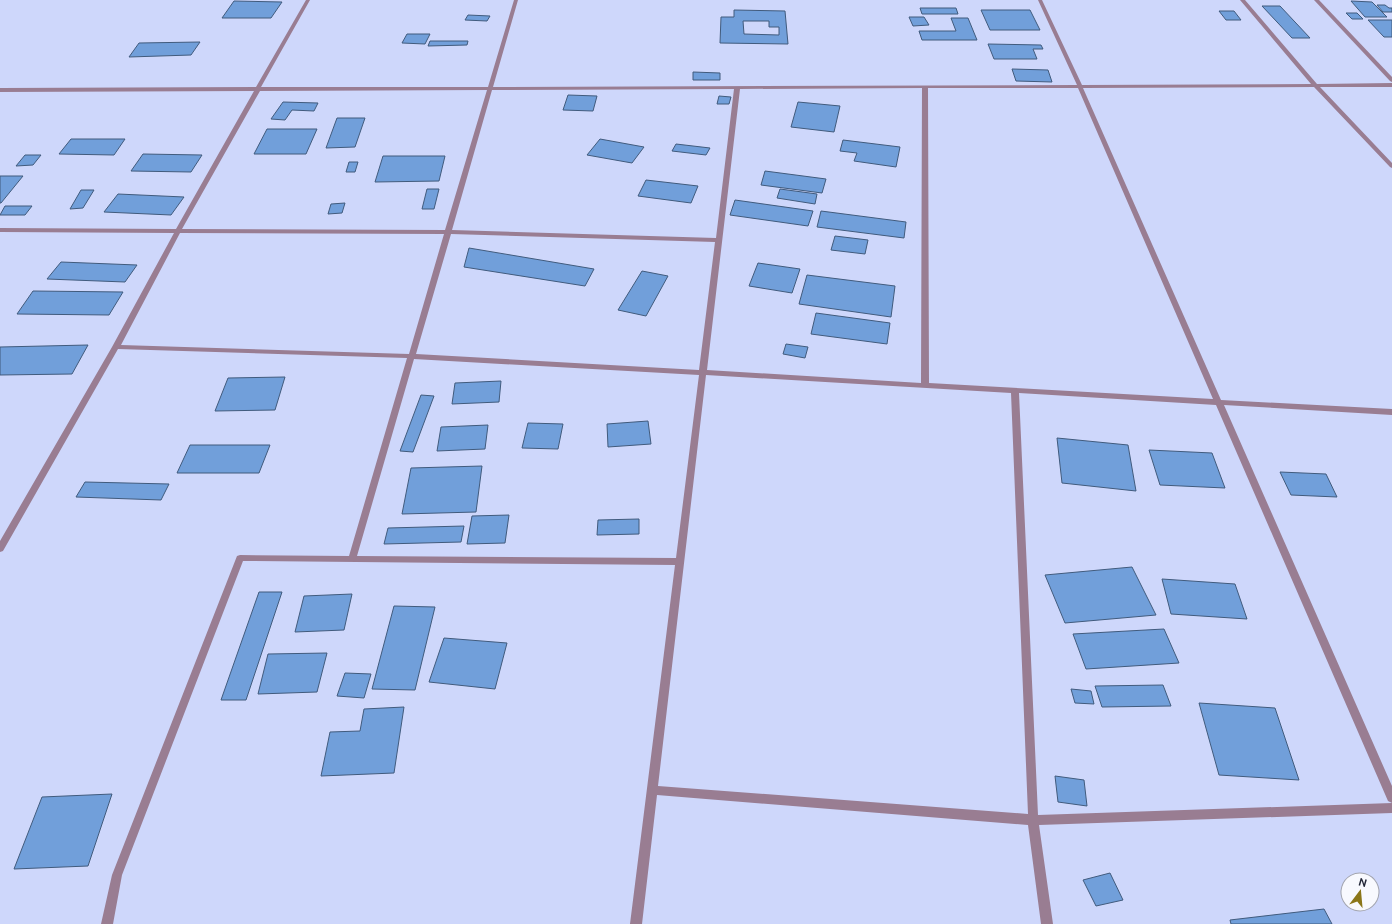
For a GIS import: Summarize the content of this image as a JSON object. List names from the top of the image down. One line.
{"north":"top"}
